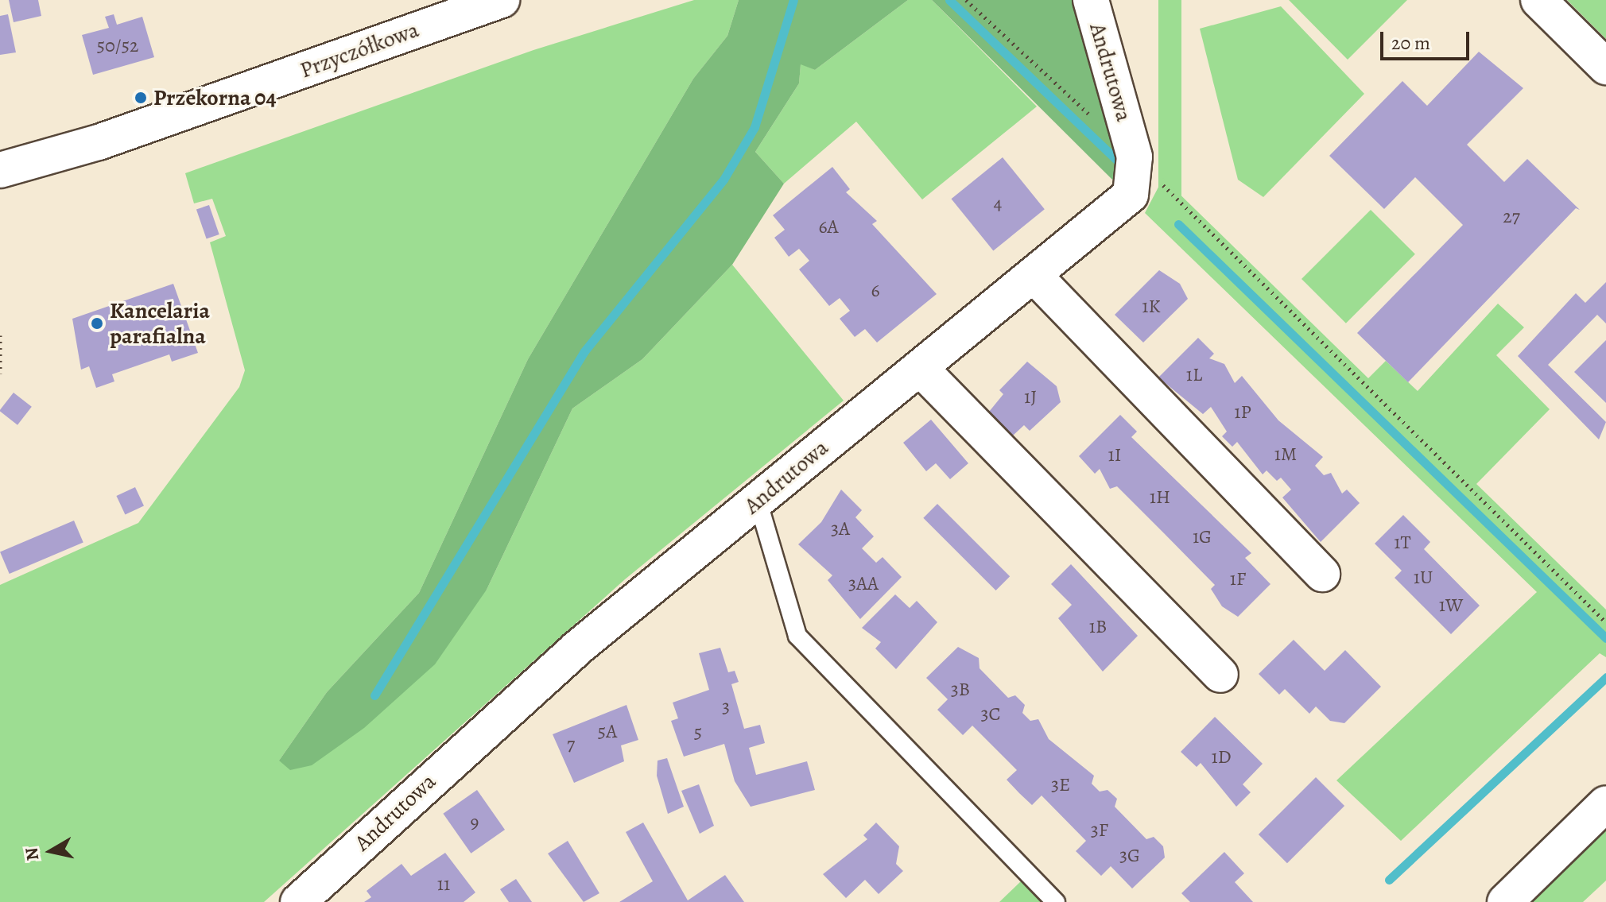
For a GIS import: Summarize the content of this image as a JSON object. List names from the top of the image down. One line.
{"streets":{"street":["Przyczółkowa","Andrutowa"]},"places":["Przekorna 04","Kancelaria parafialna"],"house_numbers":["50/52","4","27","6A","6","1K","1L","1J","1P","1M","1I","1H","3A","1G","1T","1U","1F","3AA","1W","1B","3B","3","3C","5A","5","7","1D","3E","9","3F","3G","11"],"scale_bar":"20 m","north":"left"}
